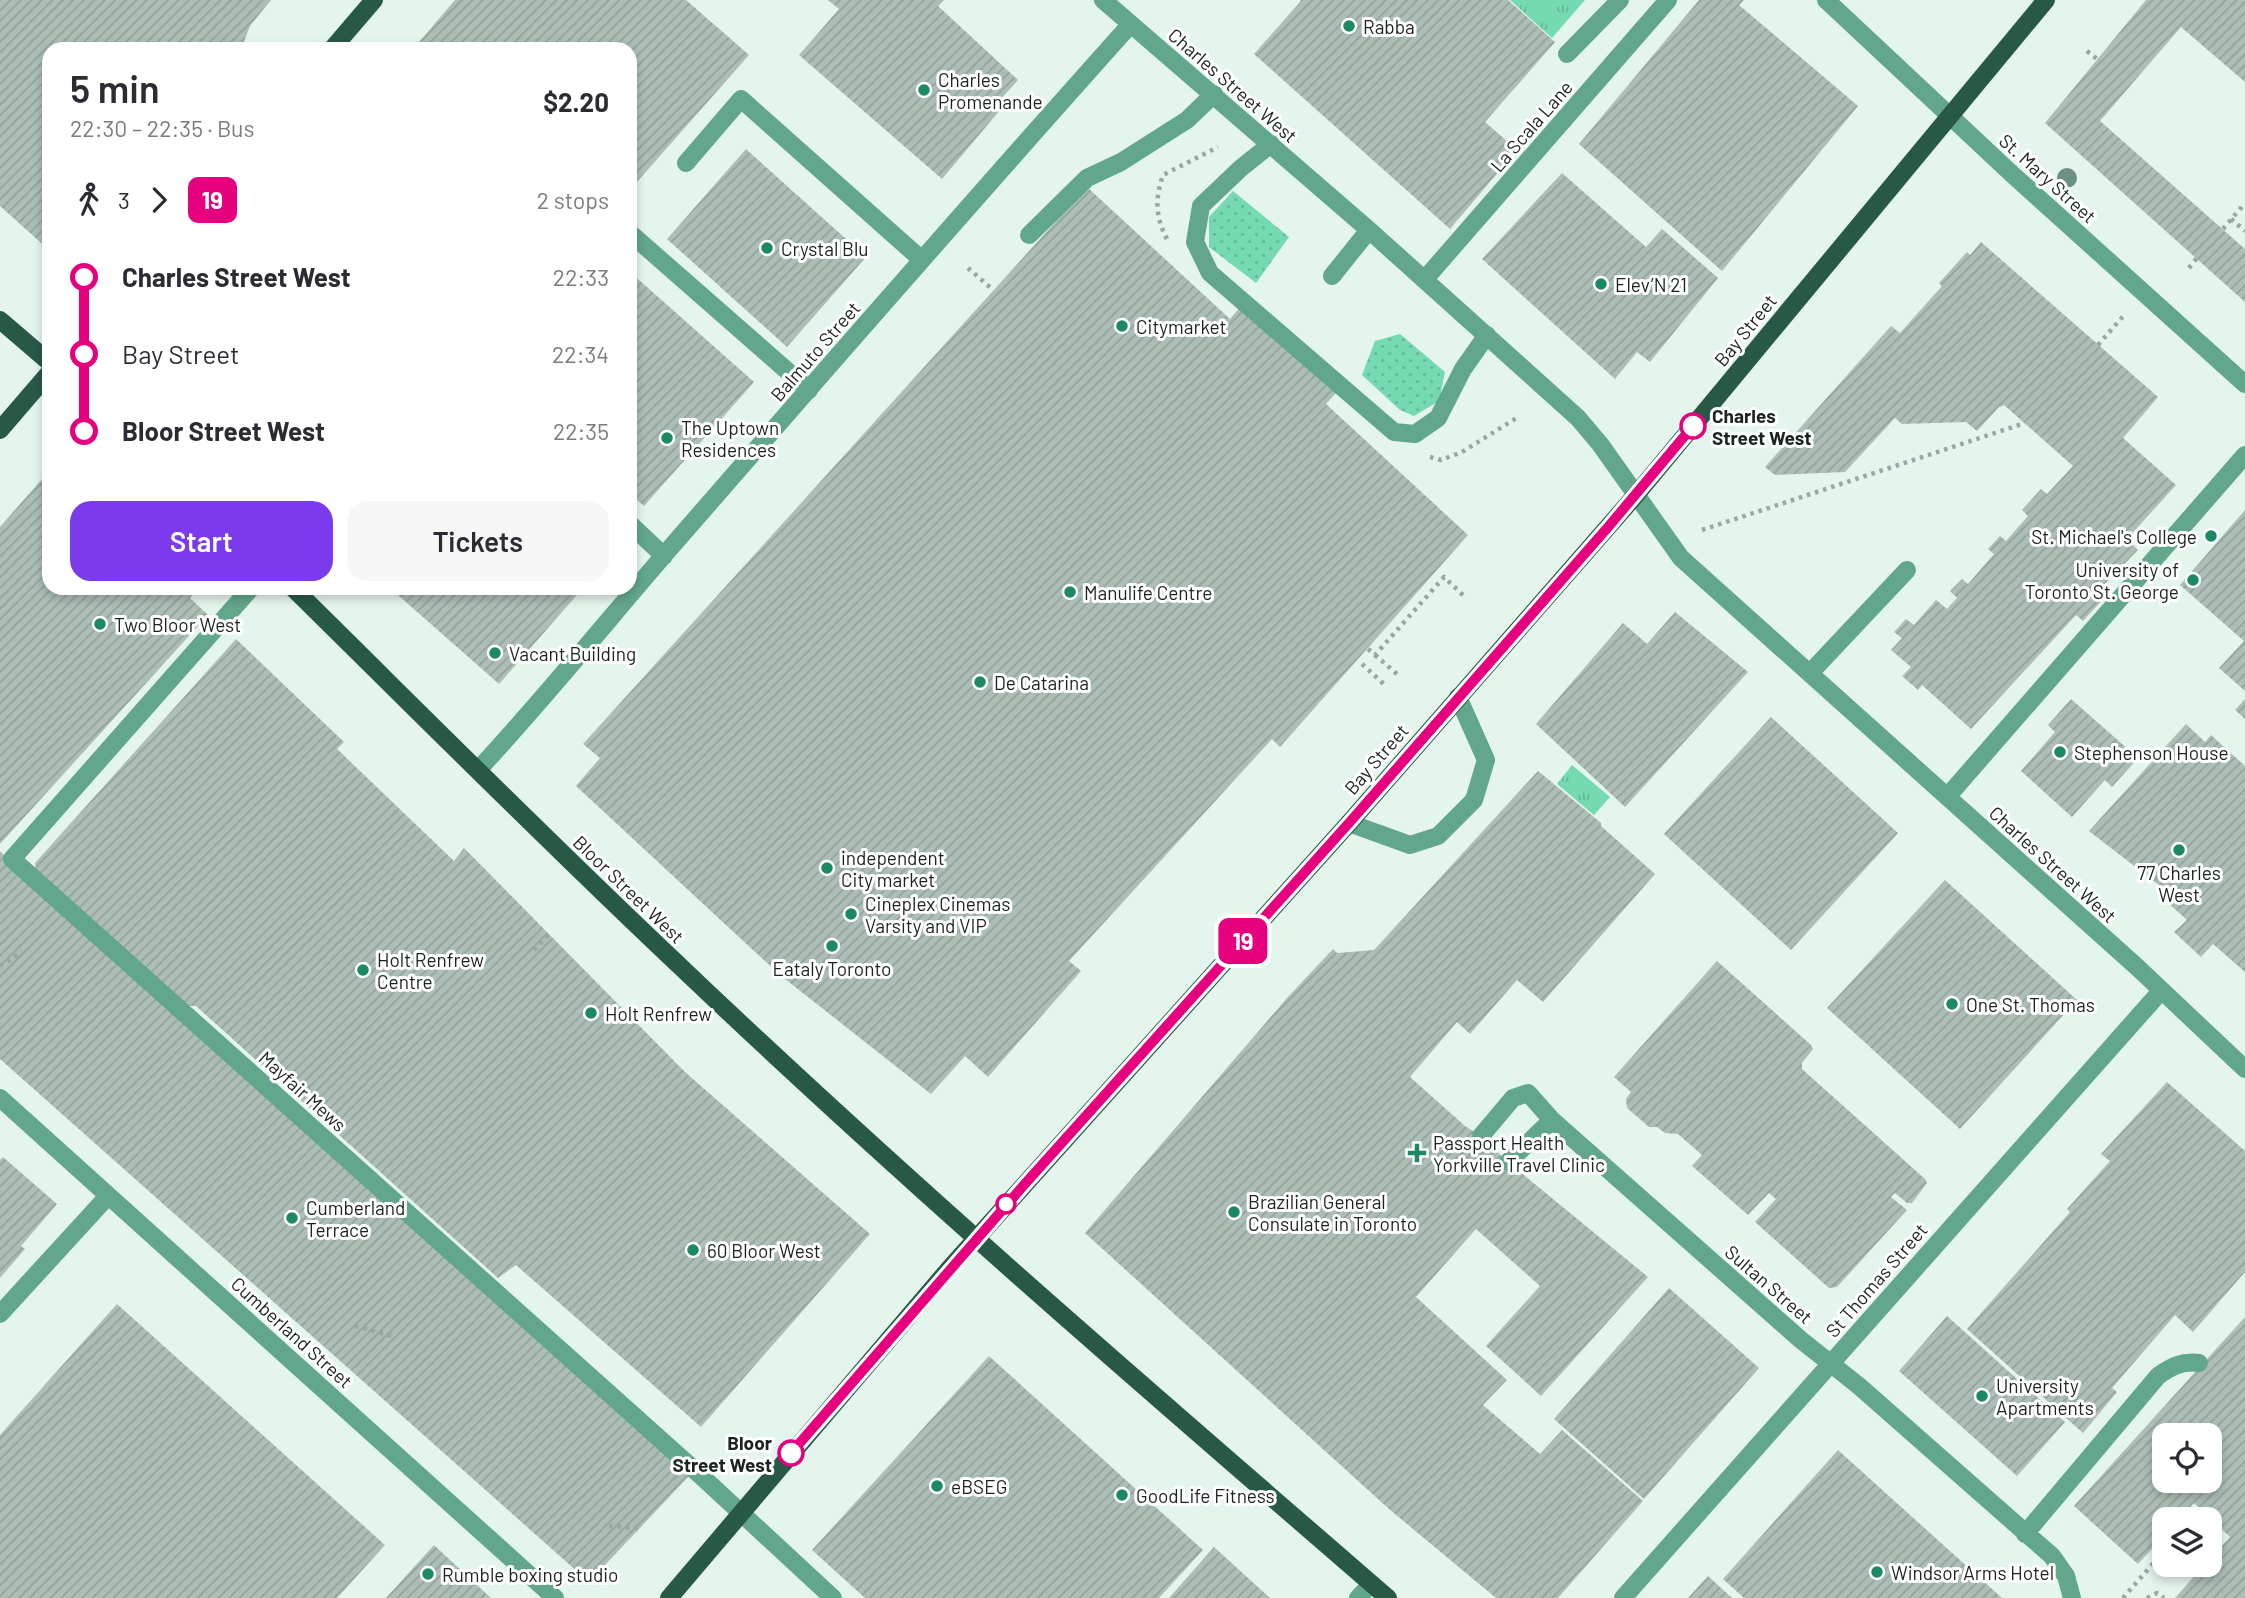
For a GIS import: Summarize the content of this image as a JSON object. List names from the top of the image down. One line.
{"streets":{"main road":["Bay Street","Bloor Street West"],"street":["Charles Street West","La Scala Lane","St. Mary Street","Balmuto Street","Mayfair Mews","St Thomas Street","Sultan Street","Cumberland Street"]},"crossings":[["Charles Street West","La Scala Lane"],["Charles Street West","Bay Street"],["Charles Street West","Balmuto Street"],["Charles Street West","St Thomas Street"],["St. Mary Street","Bay Street"],["Bay Street","Bloor Street West"],["Bay Street","Mayfair Mews"],["Balmuto Street","Bloor Street West"],["St Thomas Street","Sultan Street"]],"places":{"other":["Rabba","Charles Promenande","Crystal Blu","Elev’N 21","Citymarket","Charles Street West","The Uptown Residences","St. Michael's College","University of Toronto St. George","Manulife Centre","Two Bloor West","Vacant Building","De Catarina","Stephenson House","77 Charles West","independent City market","Cineplex Cinemas Varsity and VIP","Eataly Toronto","Holt Renfrew Centre","One St. Thomas","Holt Renfrew","Brazilian General Consulate in Toronto","Cumberland Terrace","60 Bloor West","University Apartments","Bloor Street West","eBSEG","GoodLife Fitness","Windsor Arms Hotel","Rumble boxing studio"],"health":["Passport Health Yorkville Travel Clinic"]},"lines":["bus line 19"],"page":{"on_map":"19","heading":["5 min","22:30 – 22:35 · Bus","$2.20"],"legs":["3","19","2 stops"],"list":[{"name":"Charles Street West","value":"22:33"},{"name":"Bay Street","value":"22:34"},{"name":"Bloor Street West","value":"22:35"}],"buttons":["Start","Tickets"]}}
